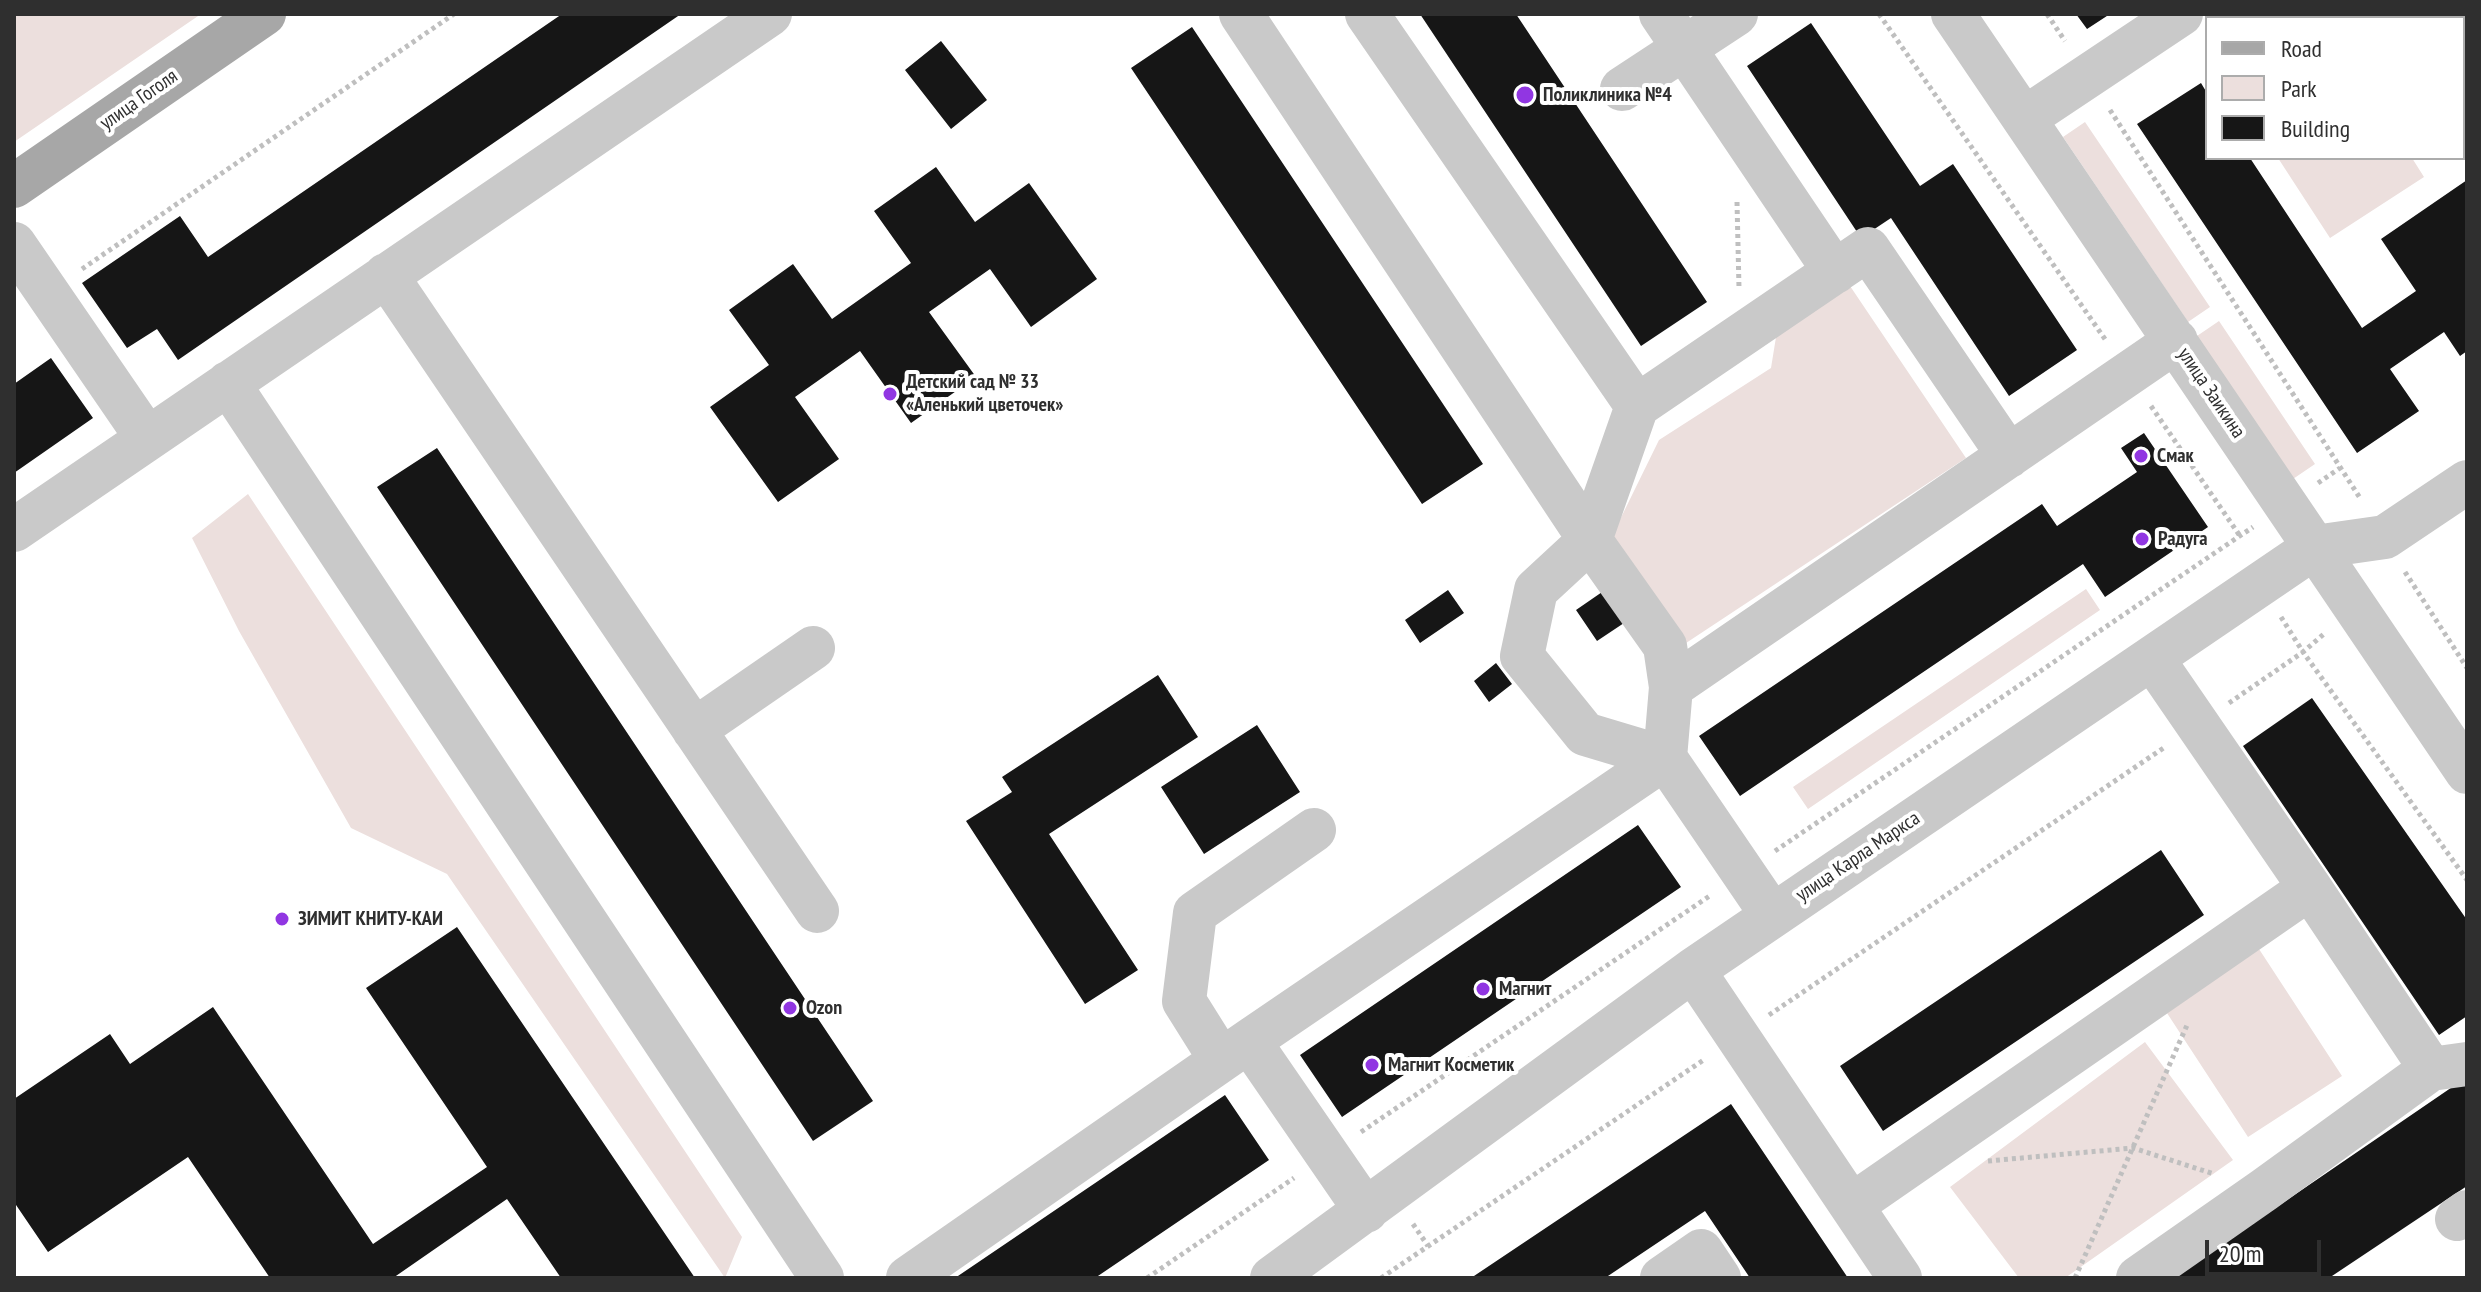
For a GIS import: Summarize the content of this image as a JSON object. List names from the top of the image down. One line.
{"streets":{"main road":["улица Гоголя"],"street":["улица Заикина","улица Карла Маркса"]},"crossings":[["улица Заикина","улица Карла Маркса"]],"places":["Поликлиника №4","Детский сад № 33 «Аленький цветочек»","Смак","Радуга","ЗИМИТ КНИТУ-КАИ","Магнит","Ozon","Магнит Косметик"],"legend":["Road","Park","Building"],"scale_bar":"20 m"}
